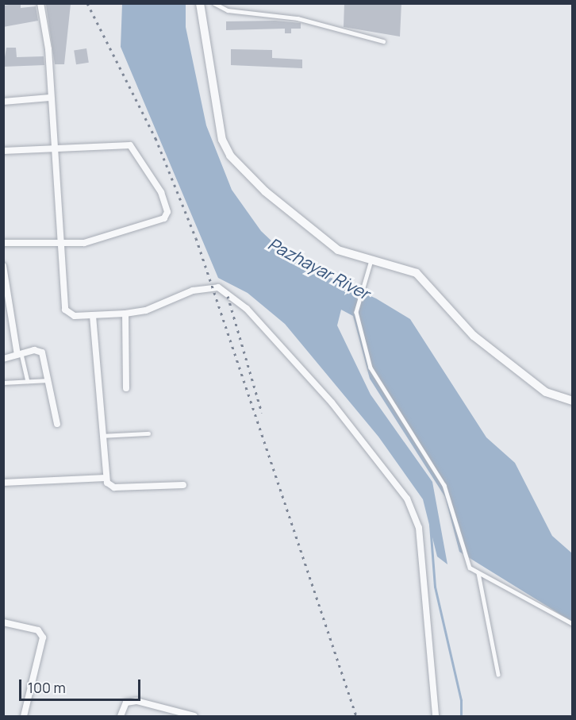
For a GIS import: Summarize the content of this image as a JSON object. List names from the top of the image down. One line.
{"water":["Pazhayar River"],"scale_bar":"100 m"}
